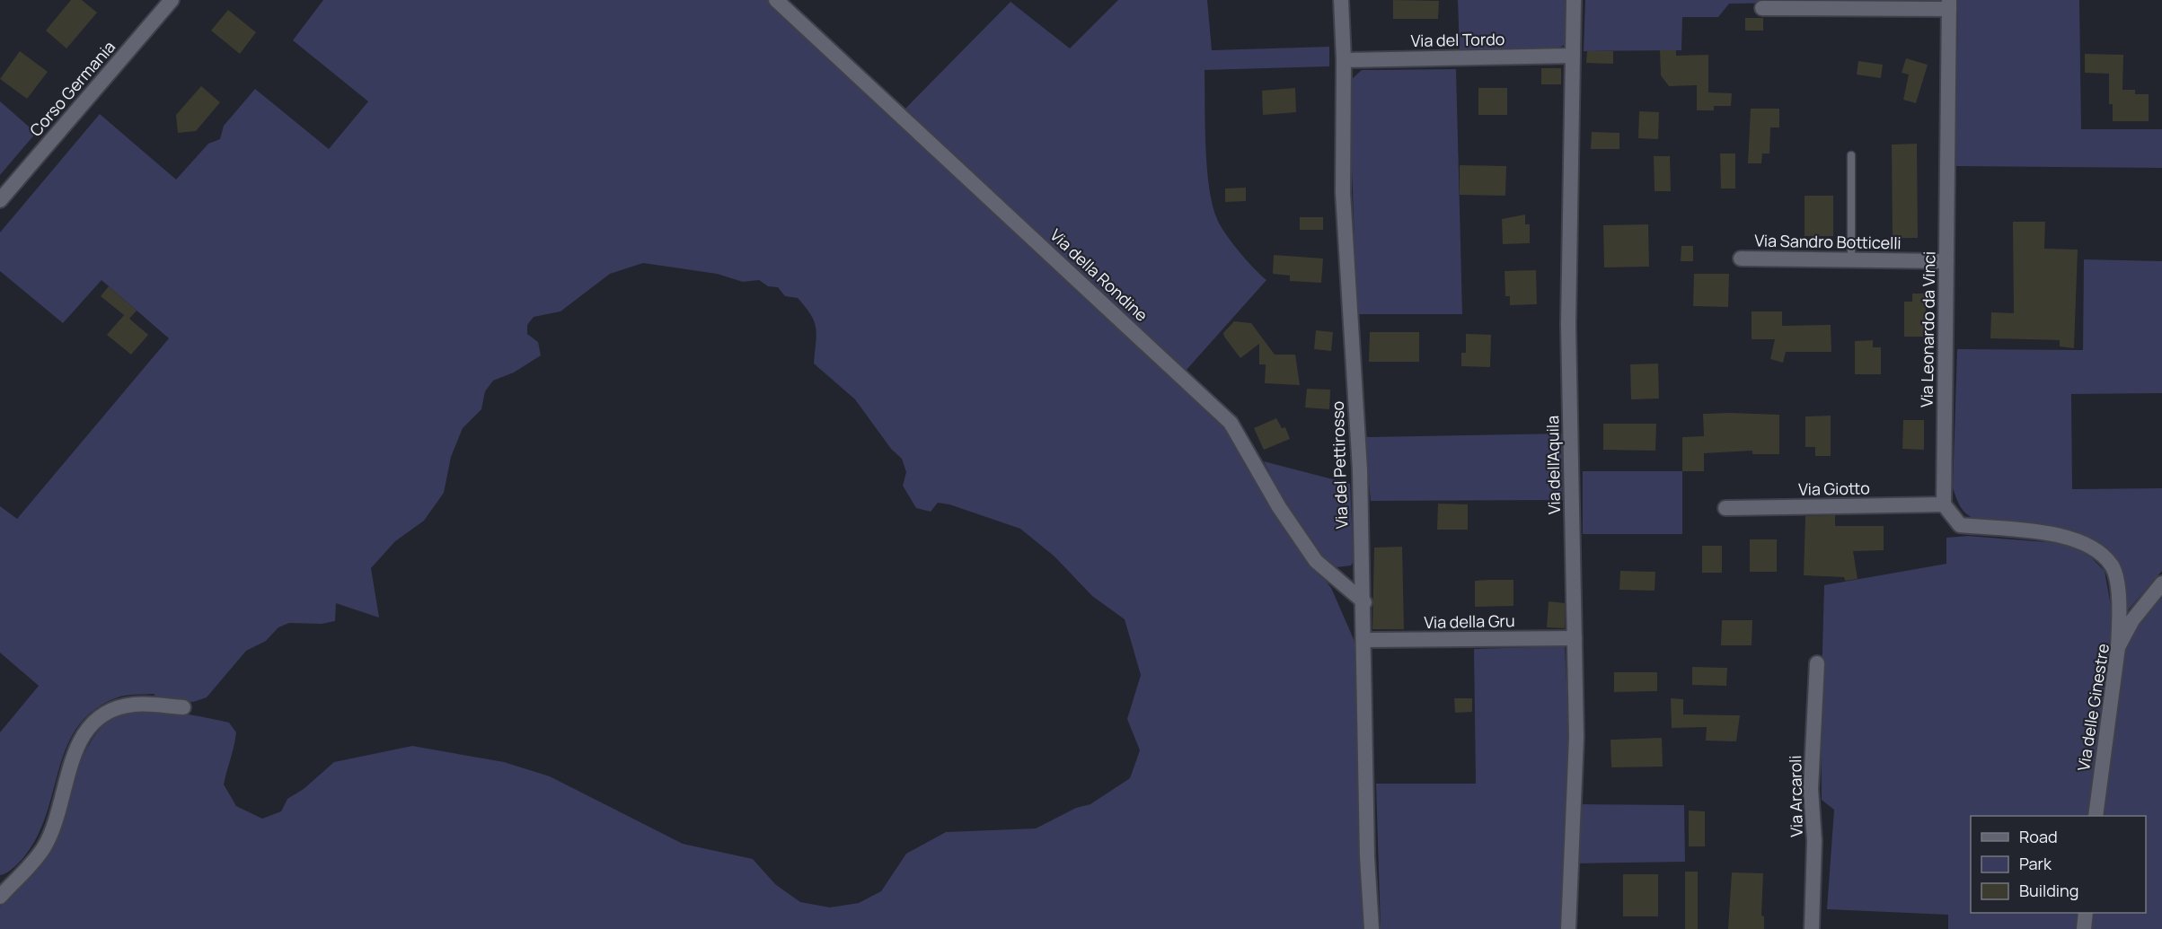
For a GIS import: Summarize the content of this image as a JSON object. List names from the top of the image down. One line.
{"streets":{"street":["Via del Tordo","Corso Germania","Via Sandro Botticelli","Via della Rondine","Via Leonardo da Vinci","Via del Pettirosso","Via dell'Aquila","Via Giotto","Via della Gru","Via delle Ginestre","Via Arcaroli"]},"crossings":[["Via del Tordo","Via del Pettirosso"],["Via del Tordo","Via dell'Aquila"],["Via Sandro Botticelli","Via Leonardo da Vinci"],["Via della Rondine","Via del Pettirosso"],["Via Leonardo da Vinci","Via Giotto"],["Via del Pettirosso","Via della Gru"],["Via dell'Aquila","Via della Gru"]],"legend":["Road","Park","Building"]}
